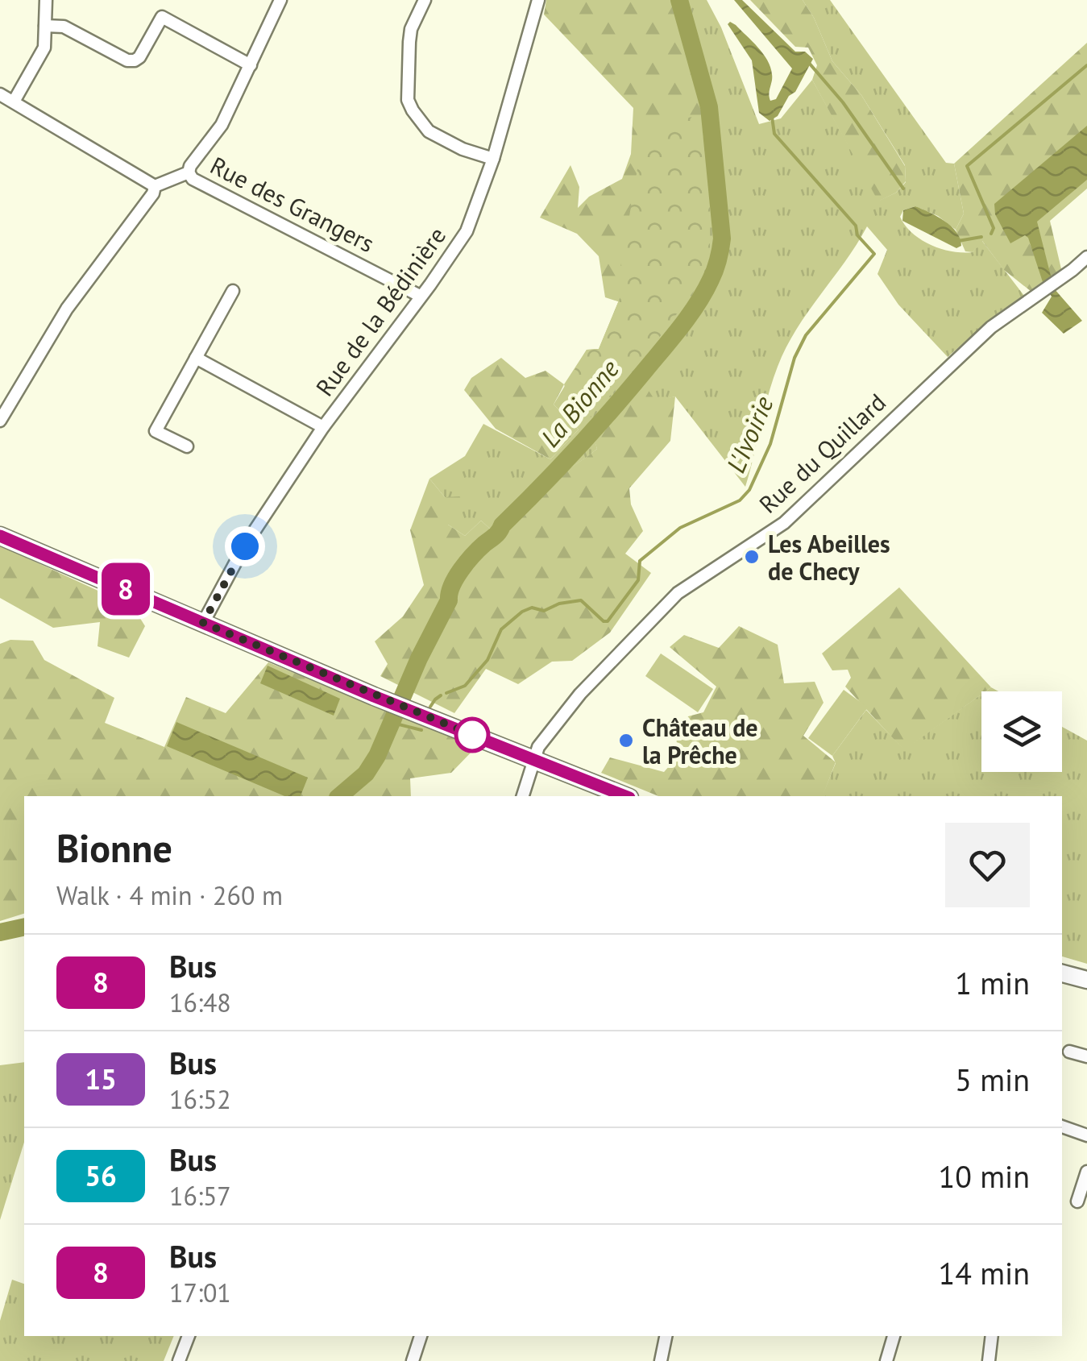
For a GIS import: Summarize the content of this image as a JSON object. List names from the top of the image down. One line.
{"streets":{"street":["Rue des Grangers","Rue de la Bédinière","Rue du Quillard"]},"crossings":[["Rue des Grangers","Rue de la Bédinière"]],"water":["La Bionne","L'Ivoirie"],"places":["Les Abeilles de Checy","Château de la Prêche"],"lines":["bus line 8"],"page":{"on_map":"8","heading":["Bionne","Walk · 4 min · 260 m"],"list":[{"mark":"8","name":"Bus","note":"16:48","value":"1 min"},{"mark":"15","name":"Bus","note":"16:52","value":"5 min"},{"mark":"56","name":"Bus","note":"16:57","value":"10 min"},{"mark":"8","name":"Bus","note":"17:01","value":"14 min"}]}}
